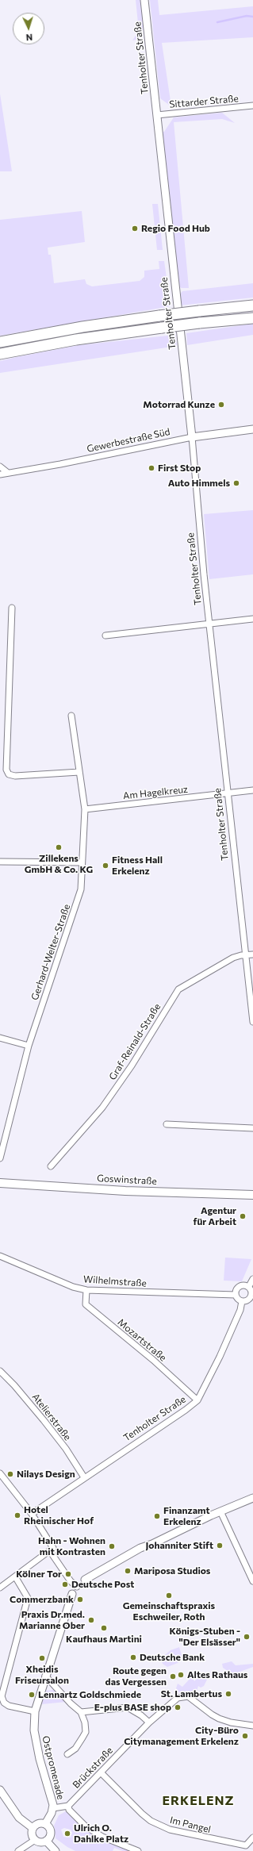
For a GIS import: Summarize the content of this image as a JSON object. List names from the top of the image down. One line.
{"streets":{"main road":["Goswinstraße"],"street":["Tenholter Straße","Sittarder Straße","Gewerbestraße Süd","Am Hagelkreuz","Gerhard-Welter-Straße","Graf-Reinald-Straße","Wilhelmstraße","Mozartstraße","Atelierstraße","Ostpromenade","Brückstraße","Im Pangel"]},"crossings":[["Tenholter Straße","Sittarder Straße"],["Tenholter Straße","Gewerbestraße Süd"],["Tenholter Straße","Am Hagelkreuz"],["Tenholter Straße","Graf-Reinald-Straße"],["Tenholter Straße","Wilhelmstraße"],["Tenholter Straße","Mozartstraße"],["Tenholter Straße","Atelierstraße"],["Am Hagelkreuz","Gerhard-Welter-Straße"],["Wilhelmstraße","Mozartstraße"],["Brückstraße","Im Pangel"]],"districts":["ERKELENZ"],"places":["Regio Food Hub","Motorrad Kunze","First Stop","Auto Himmels","Zillekens GmbH & Co. KG","Fitness Hall Erkelenz","Agentur für Arbeit","Nilays Design","Hotel Rheinischer Hof","Finanzamt Erkelenz","Johanniter Stift","Hahn - Wohnen mit Kontrasten","Mariposa Studios","Kölner Tor","Deutsche Post","Gemeinschaftspraxis Eschweiler, Roth","Commerzbank","Praxis Dr.med. Marianne Ober","Kaufhaus Martini","Königs-Stuben - \"Der Elsässer\"","Deutsche Bank","Xheidis Friseursalon","Altes Rathaus","Route gegen das Vergessen","St. Lambertus","Lennartz Goldschmiede","E-plus BASE shop","City-Büro Citymanagement Erkelenz","Ulrich O. Dahlke Platz"],"north":"bottom"}
